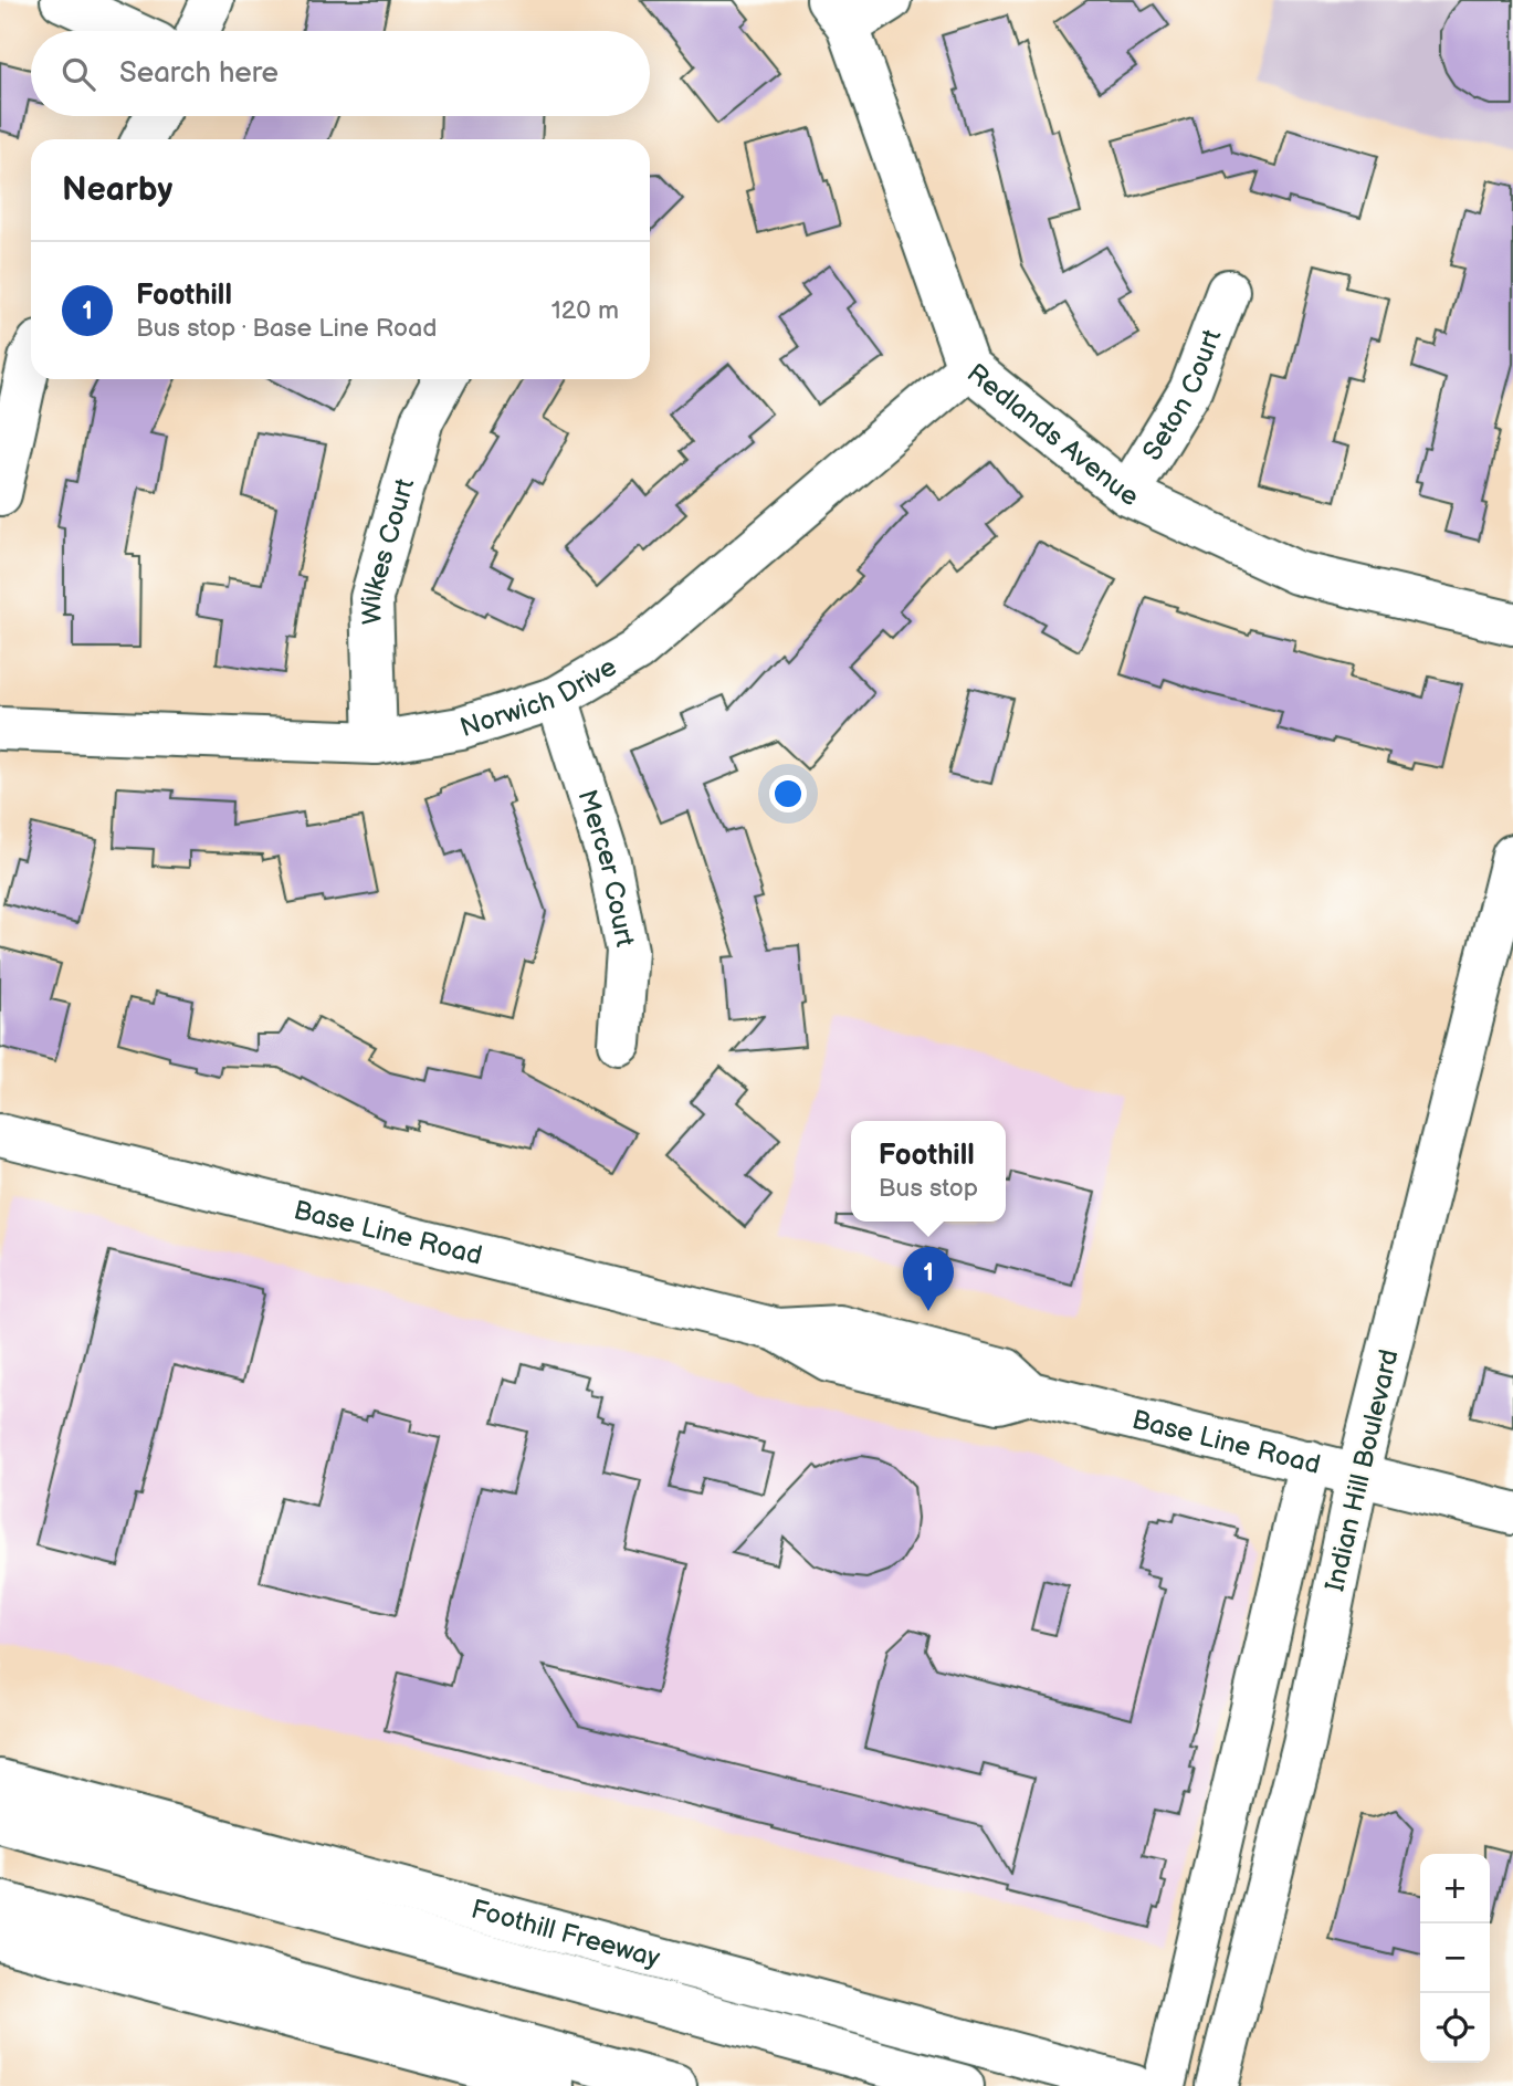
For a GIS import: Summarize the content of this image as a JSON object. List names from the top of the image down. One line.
{"streets":{"main road":["Seton Court","Redlands Avenue","Wilkes Court","Norwich Drive","Mercer Court","Base Line Road","Indian Hill Boulevard","Foothill Freeway"]},"crossings":[["Seton Court","Redlands Avenue"],["Redlands Avenue","Norwich Drive"],["Wilkes Court","Norwich Drive"],["Norwich Drive","Mercer Court"],["Base Line Road","Indian Hill Boulevard"]],"page":{"search":"Search here","heading":"Nearby","list":[{"mark":"1","name":"Foothill","note":"Bus stop · Base Line Road","value":"120 m"}],"popup":["Foothill","Bus stop"],"pins":"1","map_buttons":["+","−"]}}
